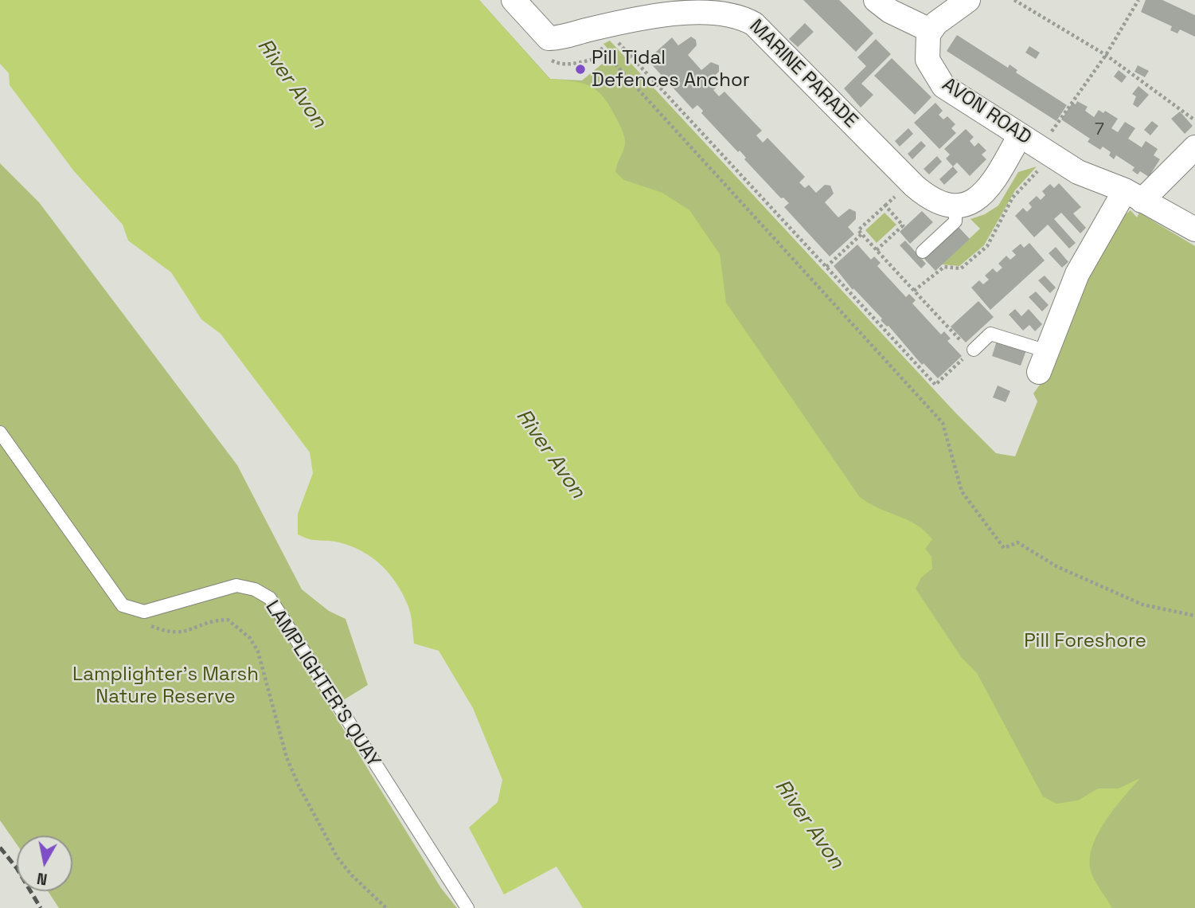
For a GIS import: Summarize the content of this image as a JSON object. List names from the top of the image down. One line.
{"streets":{"street":["MARINE PARADE","AVON ROAD"],"lane":["LAMPLIGHTER'S QUAY"]},"water":["River Avon"],"parks":["Pill Foreshore","Lamplighter's Marsh Nature Reserve"],"places":["Pill Tidal Defences Anchor"],"house_numbers":["7"],"north":"bottom"}
